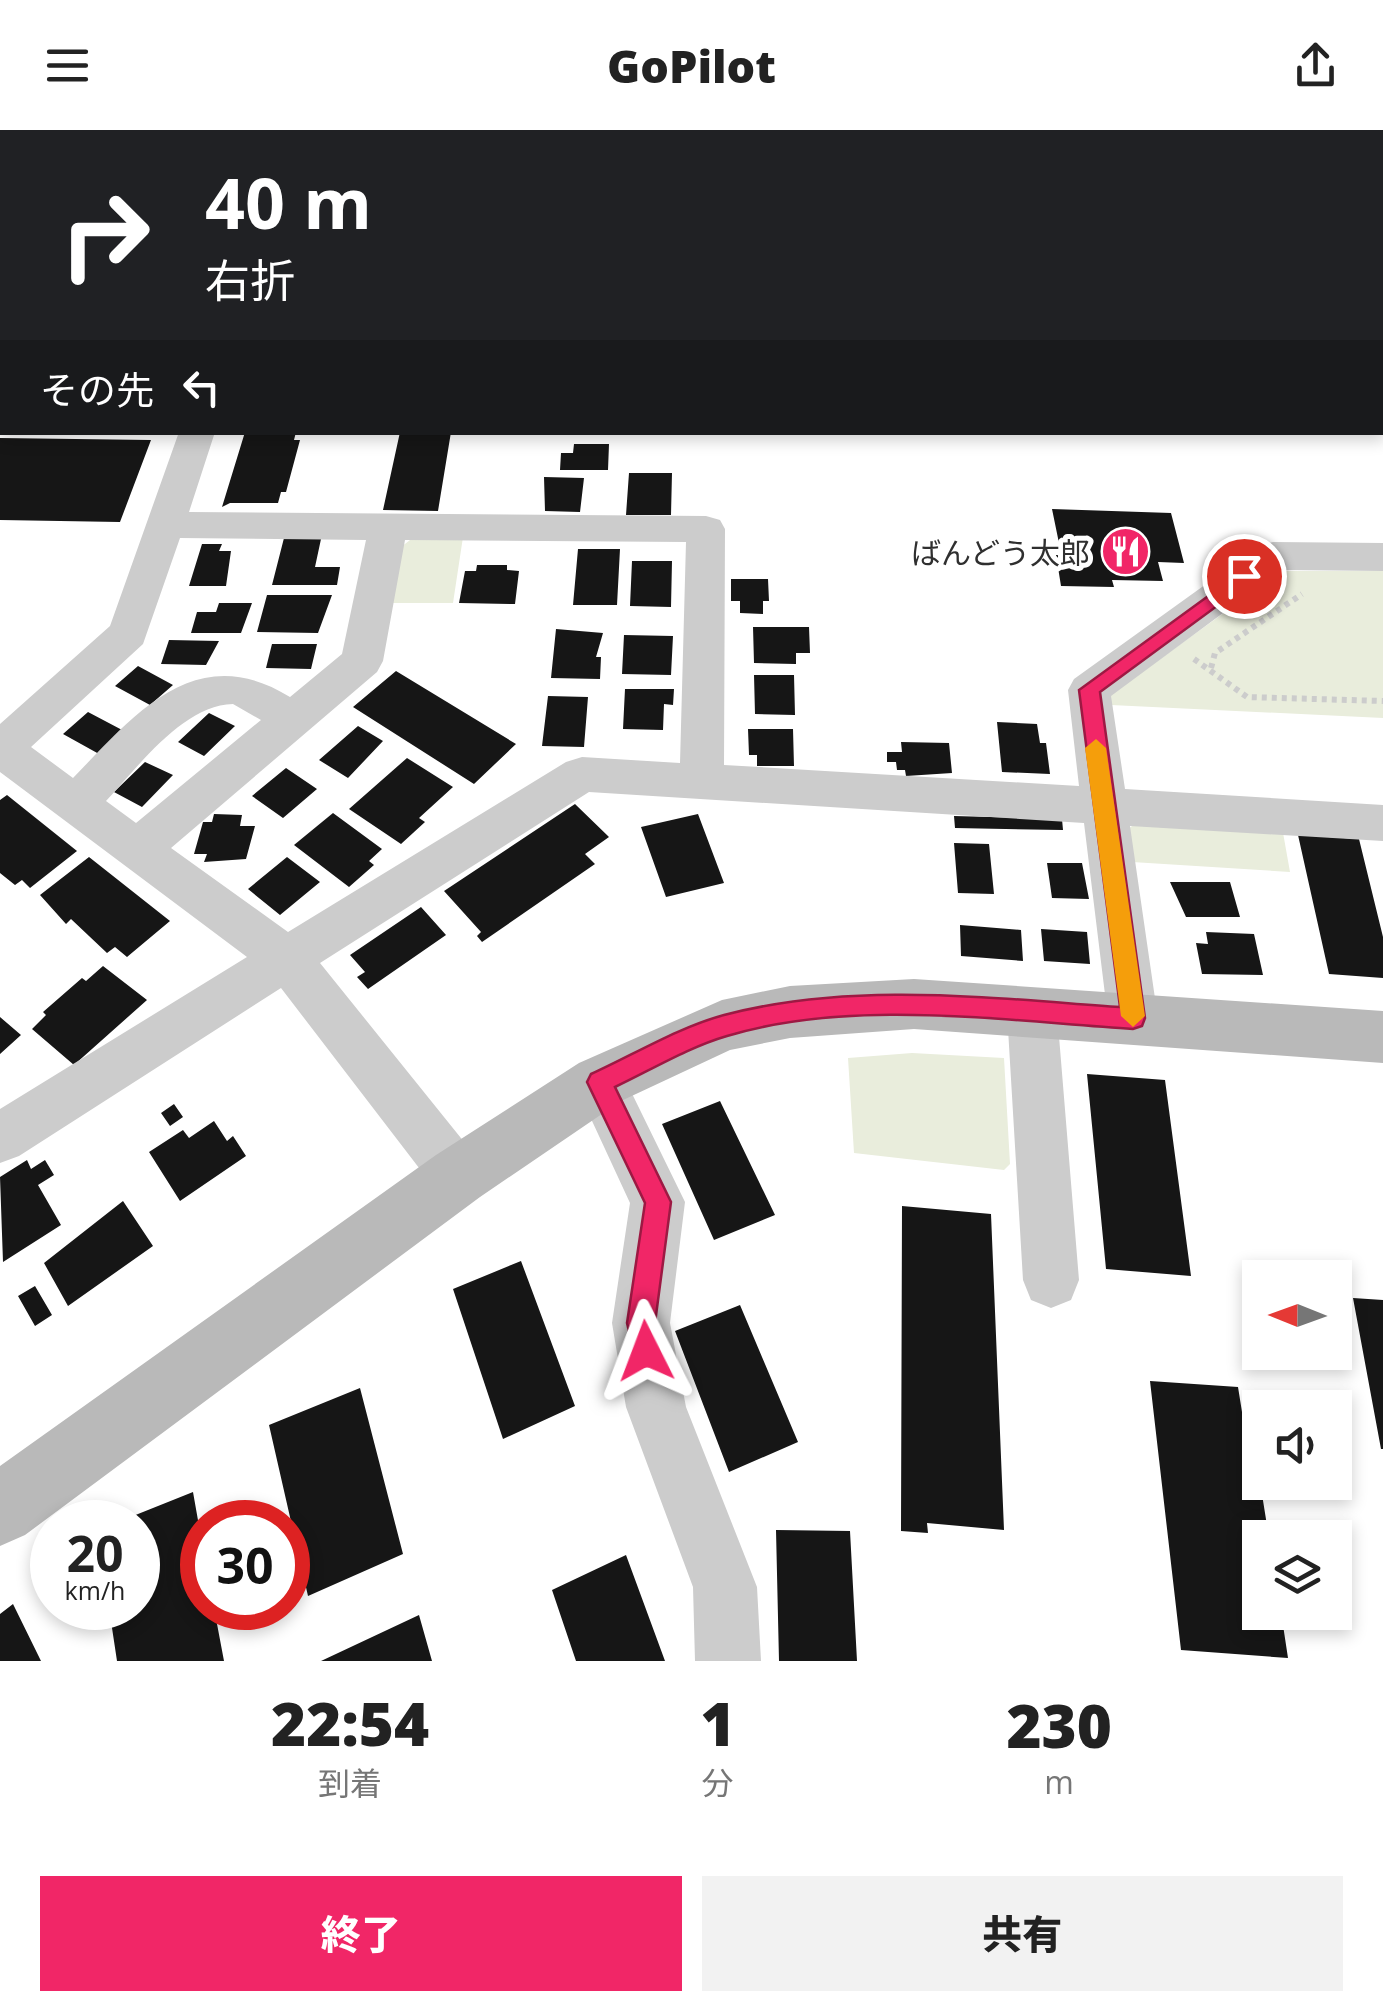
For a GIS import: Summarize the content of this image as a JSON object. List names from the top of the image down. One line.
{"places":{"restaurant":["ばんどう太郎"]},"north":"left","page":{"header":"GoPilot","turn":["40 m","右折"],"then":"その先","speed":"20 km/h","limit":"30","eta":["22:54","到着","1","分","230","m"],"buttons":["終了","共有"]}}
